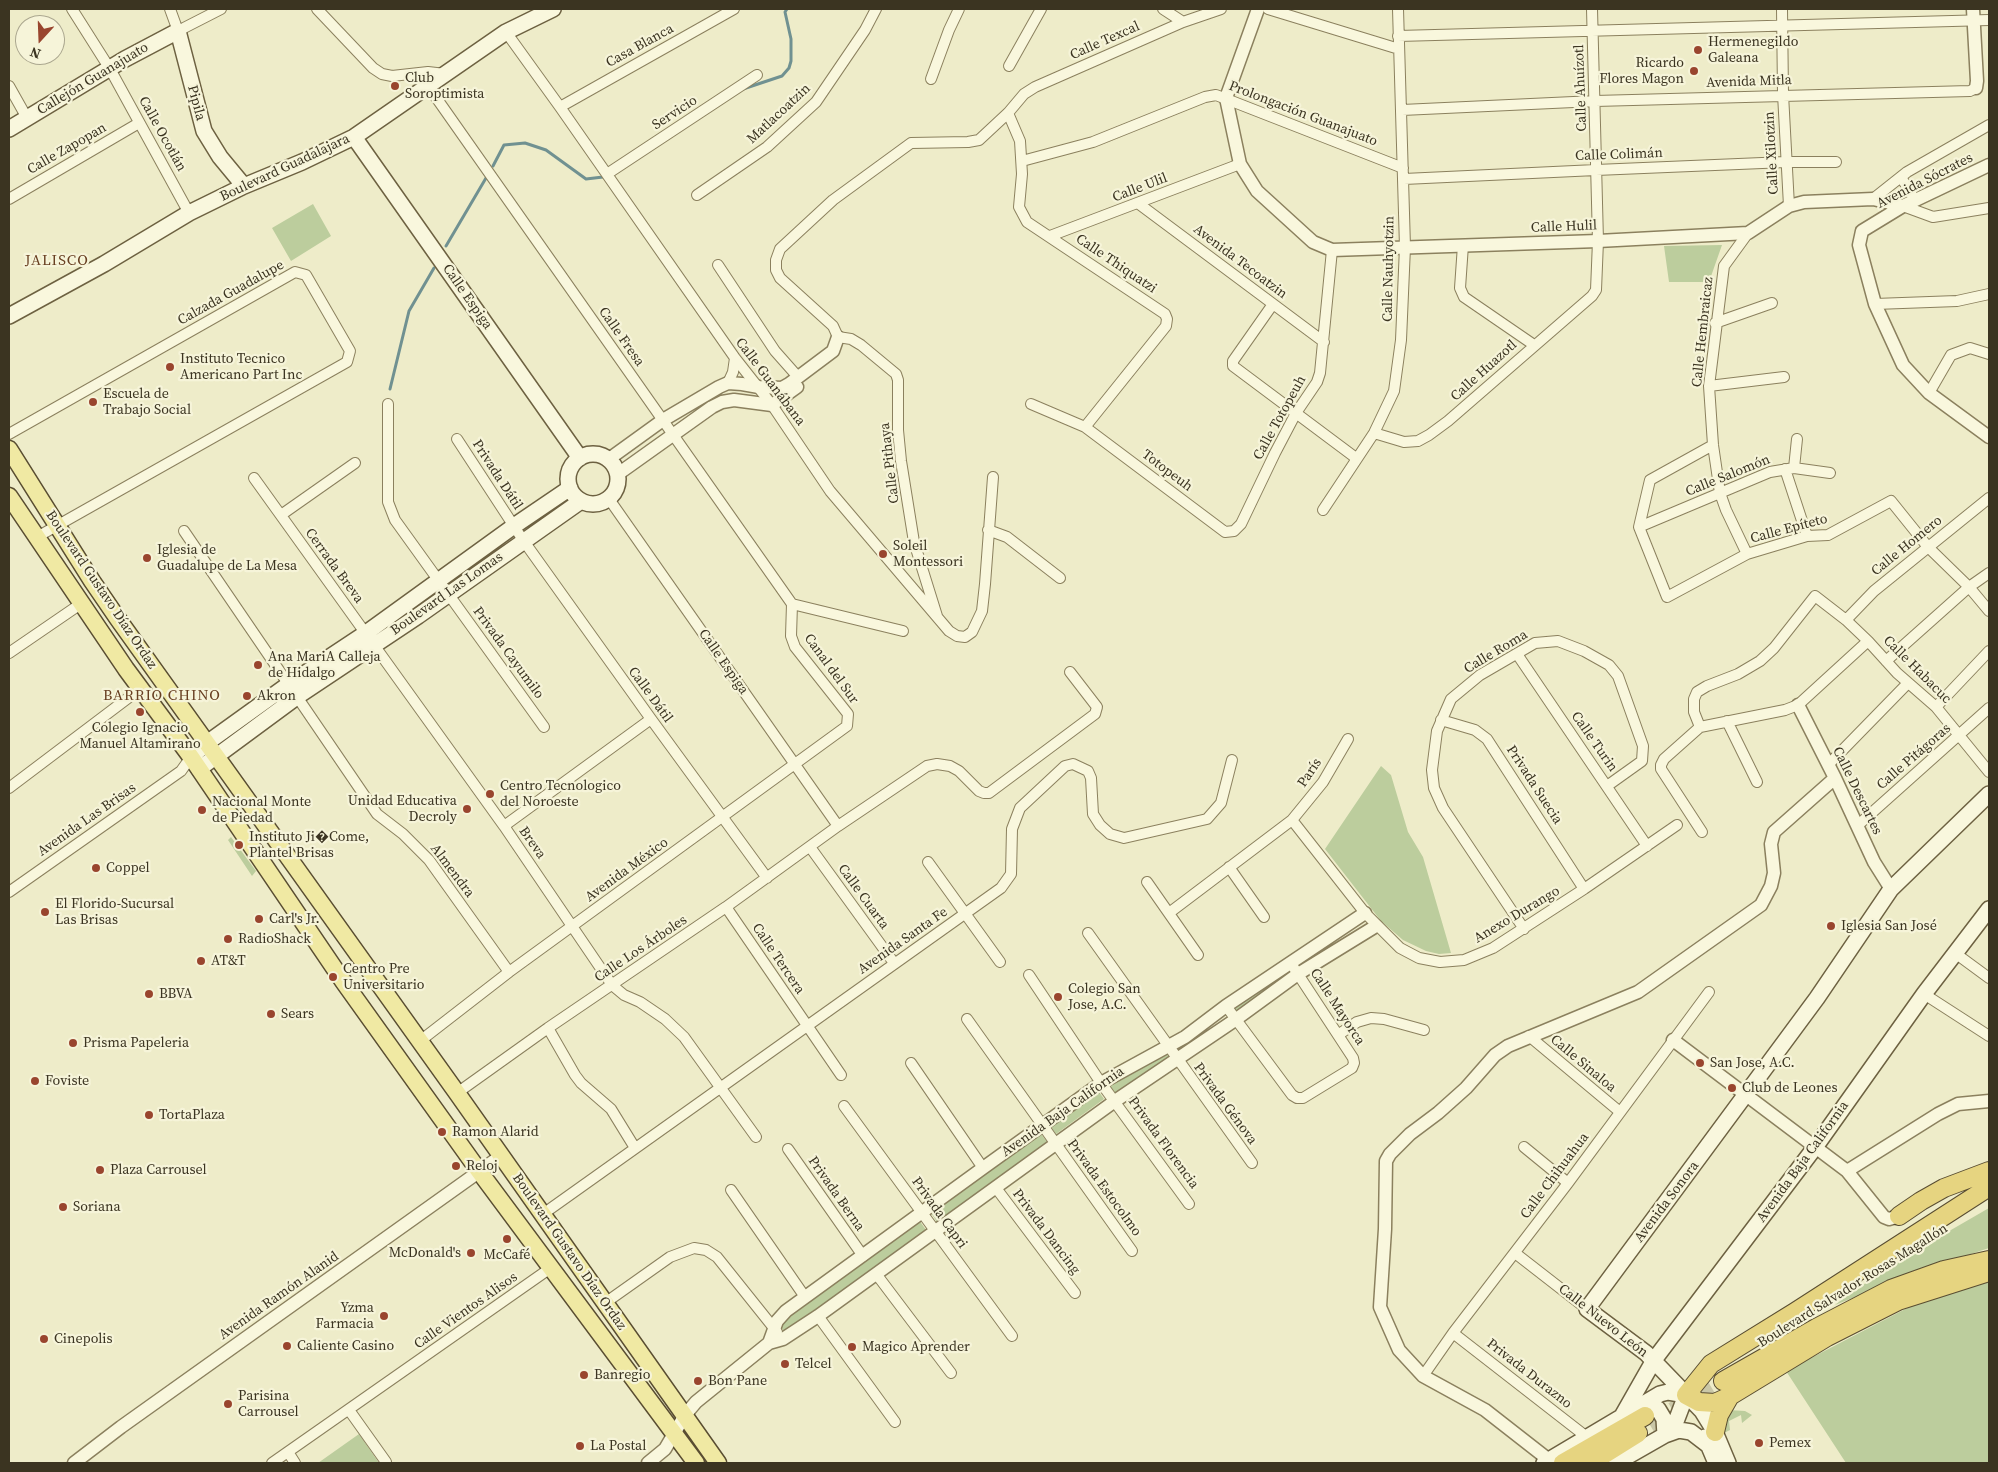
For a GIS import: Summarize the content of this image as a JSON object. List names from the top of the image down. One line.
{"streets":{"highway":["Boulevard Salvador Rosas Magallón"],"main road":["Callejón Guanajuato","Pipila","Boulevard Guadalajara","Calle Espiga","Boulevard Gustavo Díaz Ordaz","Boulevard Las Lomas","Avenida Baja California","Avenida Sonora","Calle Nuevo León"],"street":["Calle Texcal","Casa Blanca","Avenida Mitla","Calle Ahuízotl","Servicio","Matlacoatzin","Prolongación Guanajuato","Calle Ocotlán","Calle Zapopan","Calle Xilotzin","Calle Colimán","Avenida Sócrates","Calle Ulil","Calle Hulil","Avenida Tecoatzin","Calle Thiquatzi","Calle Nauhyotzin","Calzada Guadalupe","Calle Hembraicaz","Calle Fresa","Calle Huazotl","Calle Guanábana","Calle Totopeuh","Calle Pithaya","Totopeuh","Privada Dátil","Calle Salomón","Calle Epíteto","Calle Homero","Cerrada Breva","Calle Roma","Privada Cayumilo","Canal del Sur","Calle Habacuc","Calle Dátil","Calle Turin","Calle Pitágoras","París","Privada Suecia","Calle Descartes","Avenida Las Brisas","Breva","Avenida México","Almendra","Calle Cuarta","Anexo Durango","Avenida Santa Fe","Calle Los Árboles","Calle Tercera","Calle Mayorca","Calle Sinaloa","Privada Génova","Privada Florencia","Calle Chihuahua","Privada Estocolmo","Privada Berna","Privada Capri","Privada Dancing","Avenida Ramón Alanid","Calle Vientos Alisos","Privada Durazno"]},"crossings":[["Calle Texcal","Calle Thiquatzi"],["Calle Texcal","Calle Pithaya"],["Casa Blanca","Calle Guanábana"],["Callejón Guanajuato","Pipila"],["Callejón Guanajuato","Calle Ocotlán"],["Avenida Mitla","Calle Ahuízotl"],["Avenida Mitla","Calle Xilotzin"],["Avenida Mitla","Calle Nauhyotzin"],["Calle Ahuízotl","Calle Colimán"],["Calle Ahuízotl","Calle Hulil"],["Calle Ahuízotl","Calle Huazotl"],["Pipila","Boulevard Guadalajara"],["Servicio","Calle Guanábana"],["Prolongación Guanajuato","Calle Thiquatzi"],["Prolongación Guanajuato","Calle Nauhyotzin"],["Calle Ocotlán","Calle Zapopan"],["Calle Ocotlán","Boulevard Guadalajara"],["Calle Xilotzin","Calle Colimán"],["Calle Colimán","Calle Nauhyotzin"],["Boulevard Guadalajara","Calle Espiga"],["Boulevard Guadalajara","Calle Fresa"],["Boulevard Guadalajara","Calle Guanábana"],["Calle Ulil","Avenida Tecoatzin"],["Calle Ulil","Calle Thiquatzi"],["Calle Hulil","Calle Nauhyotzin"],["Calle Hulil","Calle Hembraicaz"],["Calle Hulil","Calle Totopeuh"],["Avenida Tecoatzin","Calle Totopeuh"],["Calle Thiquatzi","Totopeuh"],["Calle Nauhyotzin","Calle Huazotl"],["Calzada Guadalupe","Boulevard Gustavo Díaz Ordaz"],["Calle Espiga","Boulevard Las Lomas"],["Calle Espiga","Avenida México"],["Calle Espiga","Calle Los Árboles"],["Calle Hembraicaz","Calle Salomón"],["Calle Hembraicaz","Calle Epíteto"],["Calle Fresa","Canal del Sur"],["Calle Guanábana","Calle Pithaya"],["Calle Totopeuh","Totopeuh"],["Privada Dátil","Boulevard Las Lomas"],["Privada Dátil","Calle Dátil"],["Calle Salomón","Calle Epíteto"],["Calle Epíteto","Calle Homero"],["Calle Homero","Calle Habacuc"],["Cerrada Breva","Boulevard Las Lomas"],["Cerrada Breva","Breva"],["Boulevard Gustavo Díaz Ordaz","Boulevard Las Lomas"],["Boulevard Gustavo Díaz Ordaz","Avenida Las Brisas"],["Boulevard Gustavo Díaz Ordaz","Avenida México"],["Boulevard Gustavo Díaz Ordaz","Avenida Santa Fe"],["Boulevard Gustavo Díaz Ordaz","Calle Los Árboles"],["Boulevard Gustavo Díaz Ordaz","Avenida Baja California"],["Boulevard Gustavo Díaz Ordaz","Avenida Ramón Alanid"],["Boulevard Gustavo Díaz Ordaz","Calle Vientos Alisos"],["Boulevard Las Lomas","Privada Cayumilo"],["Boulevard Las Lomas","Calle Dátil"],["Boulevard Las Lomas","Avenida Las Brisas"],["Boulevard Las Lomas","Breva"],["Boulevard Las Lomas","Almendra"],["Calle Roma","Calle Turin"],["Calle Roma","Privada Suecia"],["Calle Roma","Anexo Durango"],["Canal del Sur","Avenida México"],["Calle Habacuc","Calle Pitágoras"],["Calle Dátil","Avenida México"],["Calle Dátil","Calle Los Árboles"],["Calle Turin","Anexo Durango"],["Calle Pitágoras","Calle Descartes"],["París","Anexo Durango"],["Privada Suecia","Anexo Durango"],["Breva","Avenida México"],["Breva","Calle Los Árboles"],["Avenida México","Almendra"],["Calle Cuarta","Avenida Santa Fe"],["Calle Cuarta","Calle Los Árboles"],["Anexo Durango","Avenida Baja California"],["Avenida Santa Fe","Calle Tercera"],["Calle Los Árboles","Calle Tercera"],["Calle Mayorca","Avenida Baja California"],["Calle Sinaloa","Calle Chihuahua"],["Privada Génova","Avenida Baja California"],["Avenida Baja California","Privada Florencia"],["Avenida Baja California","Privada Estocolmo"],["Avenida Baja California","Privada Berna"],["Avenida Baja California","Privada Capri"],["Avenida Baja California","Privada Dancing"],["Avenida Baja California","Calle Nuevo León"],["Calle Chihuahua","Calle Nuevo León"],["Calle Chihuahua","Privada Durazno"],["Avenida Sonora","Calle Nuevo León"]],"districts":["JALISCO","BARRIO CHINO"],"places":["Hermenegildo Galeana","Ricardo Flores Magon","Club Soroptimista","Instituto Tecnico Americano Part Inc","Escuela de Trabajo Social","Soleil Montessori","Iglesia de Guadalupe de La Mesa","Ana MariA Calleja de Hidalgo","Akron","Colegio Ignacio Manuel Altamirano","Centro Tecnologico del Noroeste","Unidad Educativa Decroly","Nacional Monte de Piedad","Instituto Ji�Come, Plantel Brisas","Coppel","El Florido-Sucursal Las Brisas","Carl's Jr.","Iglesia San José","RadioShack","AT&T","Centro Pre Universitario","BBVA","Colegio San Jose, A.C.","Sears","Prisma Papeleria","San Jose, A.C.","Foviste","Club de Leones","TortaPlaza","Ramon Alarid","Reloj","Plaza Carrousel","Soriana","McCafé","McDonald's","Yzma Farmacia","Cinepolis","Caliente Casino","Magico Aprender","Telcel","Banregio","Bon Pane","Parisina Carrousel","Pemex","La Postal"],"north":"bottom"}
